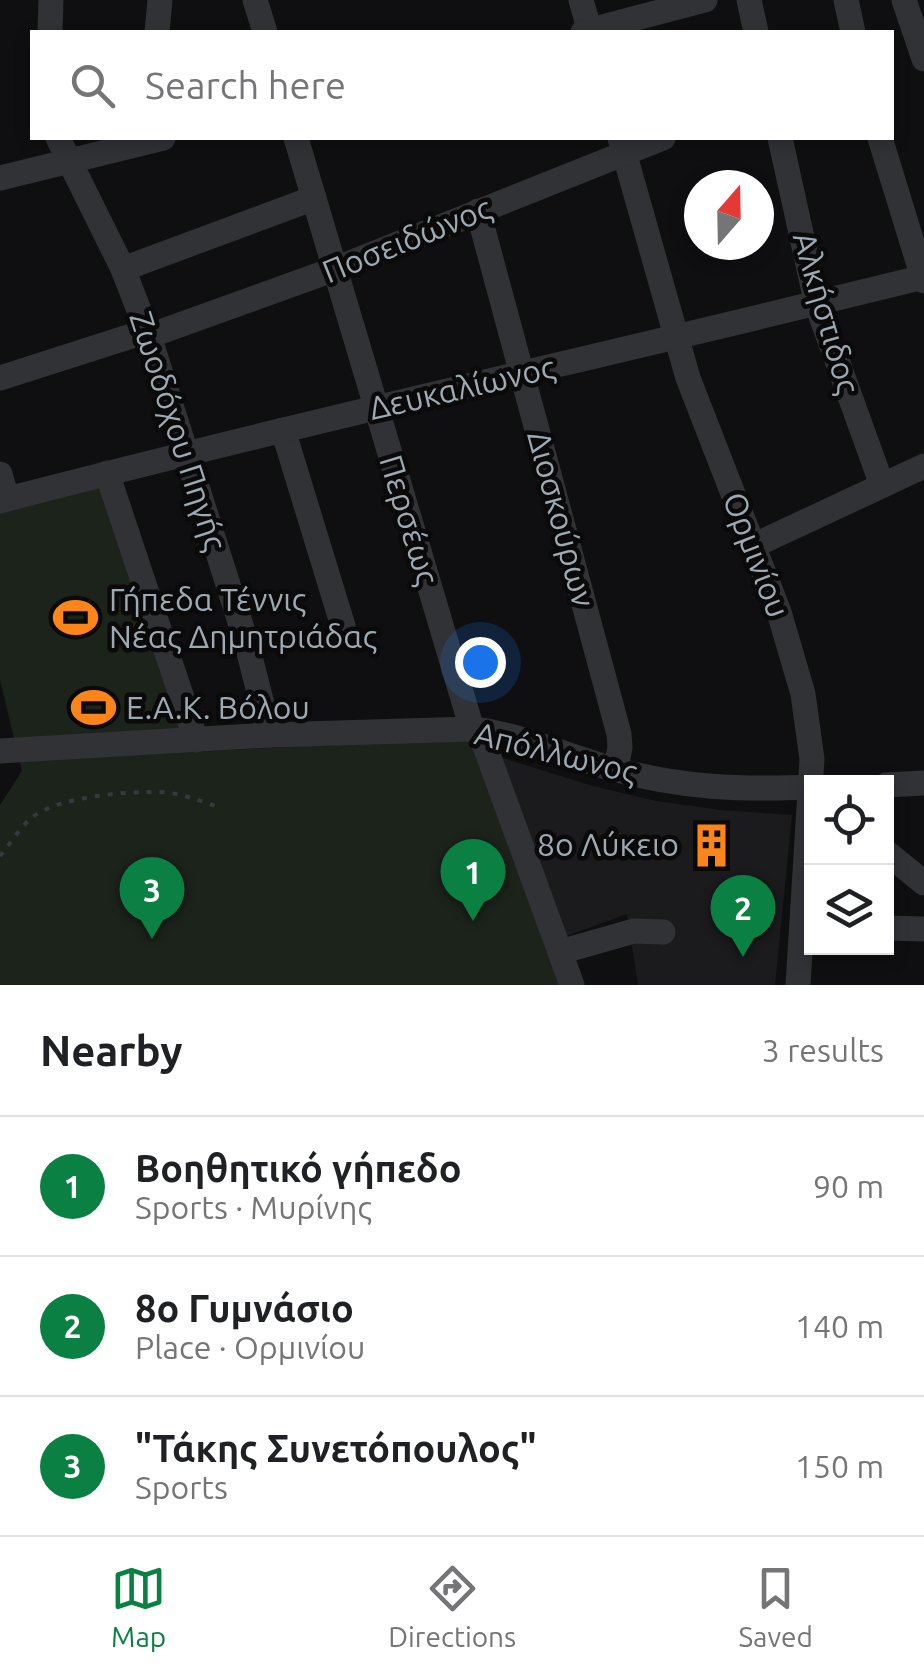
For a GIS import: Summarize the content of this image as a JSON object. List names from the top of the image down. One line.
{"streets":{"street":["Ποσειδώνος","Αλκήστιδος","Δευκαλίωνος","Ζωοδόχου Πηγής","Διοσκούρων","Περσέως","Ορμινίου","Απόλλωνος"]},"crossings":[["Ποσειδώνος","Ζωοδόχου Πηγής"],["Ποσειδώνος","Διοσκούρων"],["Ποσειδώνος","Περσέως"],["Ποσειδώνος","Ορμινίου"],["Αλκήστιδος","Δευκαλίωνος"],["Δευκαλίωνος","Ζωοδόχου Πηγής"],["Δευκαλίωνος","Διοσκούρων"],["Δευκαλίωνος","Περσέως"],["Δευκαλίωνος","Ορμινίου"],["Ζωοδόχου Πηγής","Απόλλωνος"],["Διοσκούρων","Απόλλωνος"],["Περσέως","Απόλλωνος"]],"places":{"sports":["Γήπεδα Τέννις Νέας Δημητριάδας","Ε.Α.Κ. Βόλου"],"building":["8ο Λύκειο"]},"north":"top","page":{"search":"Search here","pins":["1","3","2"],"heading":["Nearby","3 results"],"list":[{"mark":"1","name":"Βοηθητικό γήπεδο","note":"Sports · Μυρίνης","value":"90 m"},{"mark":"2","name":"8ο Γυμνάσιο","note":"Place · Ορμινίου","value":"140 m"},{"mark":"3","name":"\"Τάκης Συνετόπουλος\"","note":"Sports","value":"150 m"}],"nav":["Map","Directions","Saved"]}}
